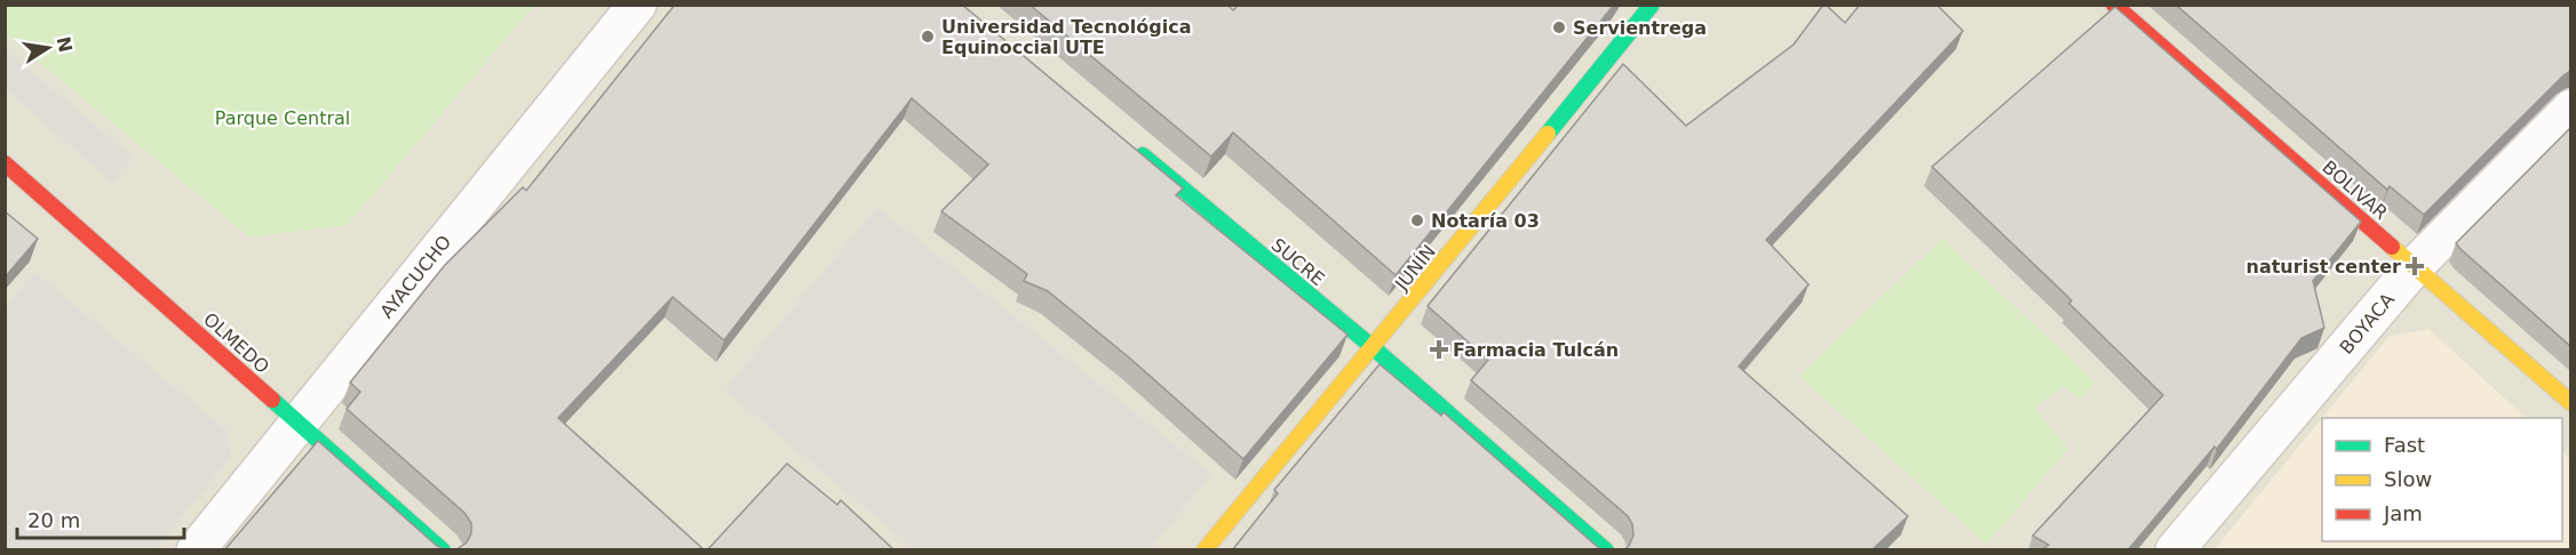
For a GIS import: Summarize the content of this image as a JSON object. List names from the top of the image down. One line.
{"streets":{"street":["BOLIVAR","SUCRE","JUNÍN","AYACUCHO","BOYACA","OLMEDO"]},"crossings":[["BOLIVAR","BOYACA"],["SUCRE","JUNÍN"],["AYACUCHO","OLMEDO"]],"parks":["Parque Central"],"places":{"other":["Servientrega","Universidad Tecnológica Equinoccial UTE","Notaría 03"],"health":["naturist center","Farmacia Tulcán"]},"legend":["Fast","Slow","Jam"],"scale_bar":"20 m","north":"right"}
